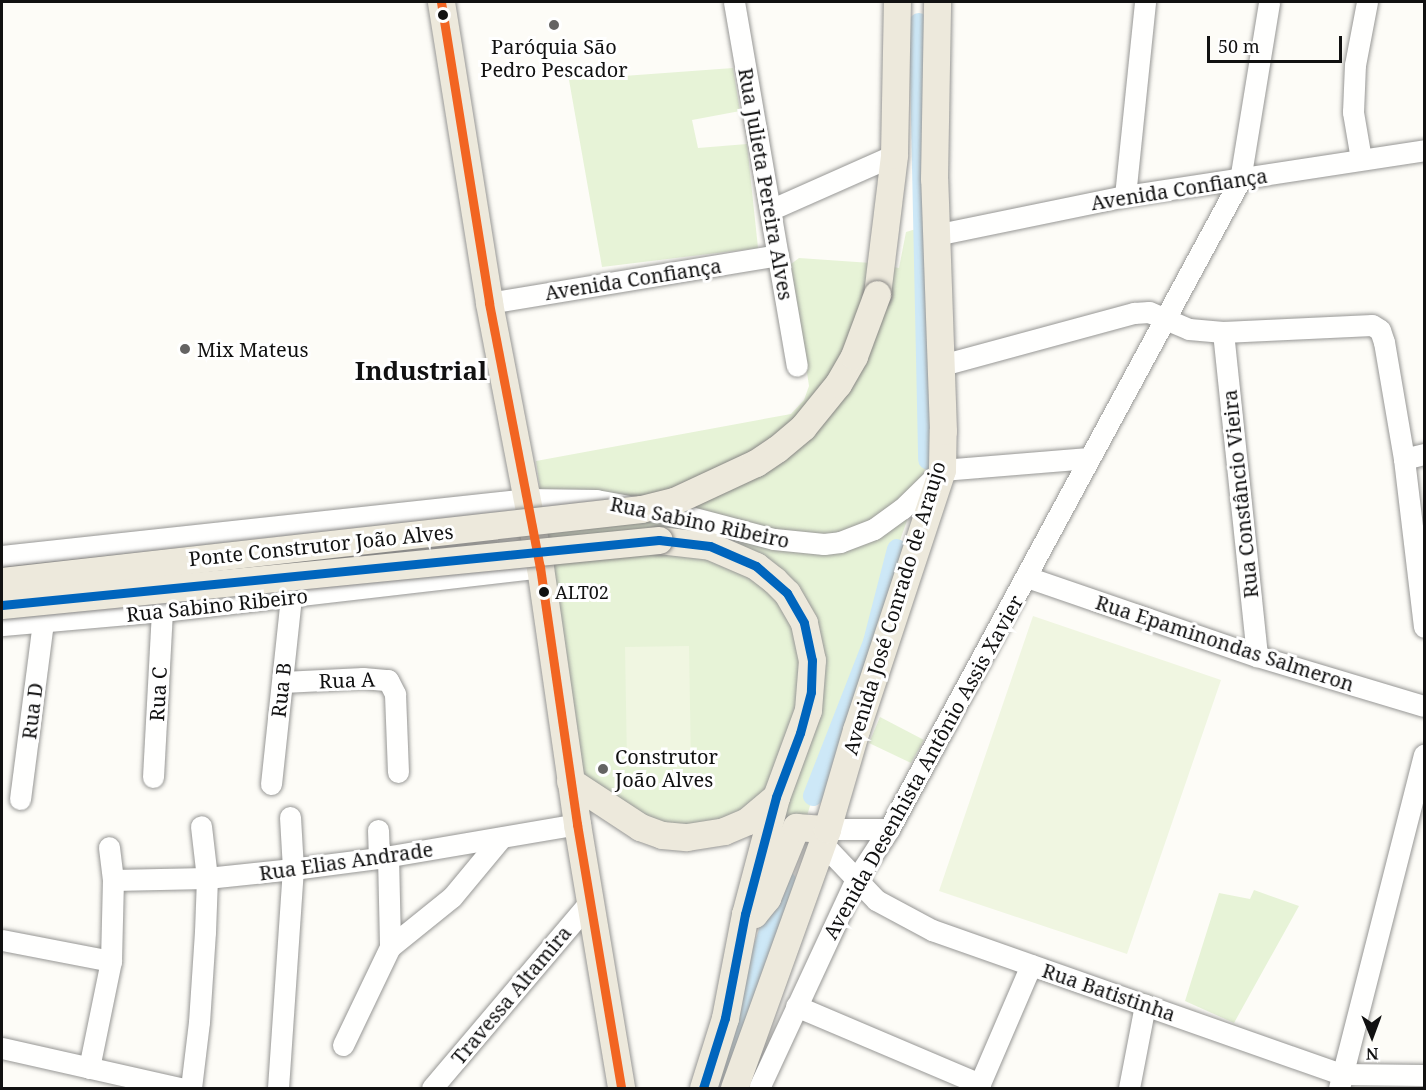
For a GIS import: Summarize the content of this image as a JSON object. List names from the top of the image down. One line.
{"streets":{"main road":["Ponte Construtor João Alves","Avenida José Conrado de Araujo"],"street":["Rua Julieta Pereira Alves","Avenida Confiança","Rua Constâncio Vieira","Rua Sabino Ribeiro","Rua Epaminondas Salmeron","Rua A","Rua B","Rua C","Rua D","Avenida Desenhista Antônio Assis Xavier","Rua Elias Andrade","Rua Batistinha","Travessa Altamira"]},"crossings":[["Rua Julieta Pereira Alves","Avenida Confiança"],["Avenida Confiança","Avenida José Conrado de Araujo"],["Avenida Confiança","Avenida Desenhista Antônio Assis Xavier"],["Rua Constâncio Vieira","Rua Epaminondas Salmeron"],["Rua Sabino Ribeiro","Avenida José Conrado de Araujo"],["Rua Sabino Ribeiro","Rua B"],["Rua Sabino Ribeiro","Rua C"],["Rua Sabino Ribeiro","Rua D"],["Avenida José Conrado de Araujo","Rua Batistinha"],["Rua Epaminondas Salmeron","Avenida Desenhista Antônio Assis Xavier"],["Rua A","Rua B"],["Avenida Desenhista Antônio Assis Xavier","Rua Batistinha"]],"districts":["Industrial"],"places":["Paróquia São Pedro Pescador","Mix Mateus","ALT02","Construtor João Alves"],"scale_bar":"50 m","north":"bottom"}
